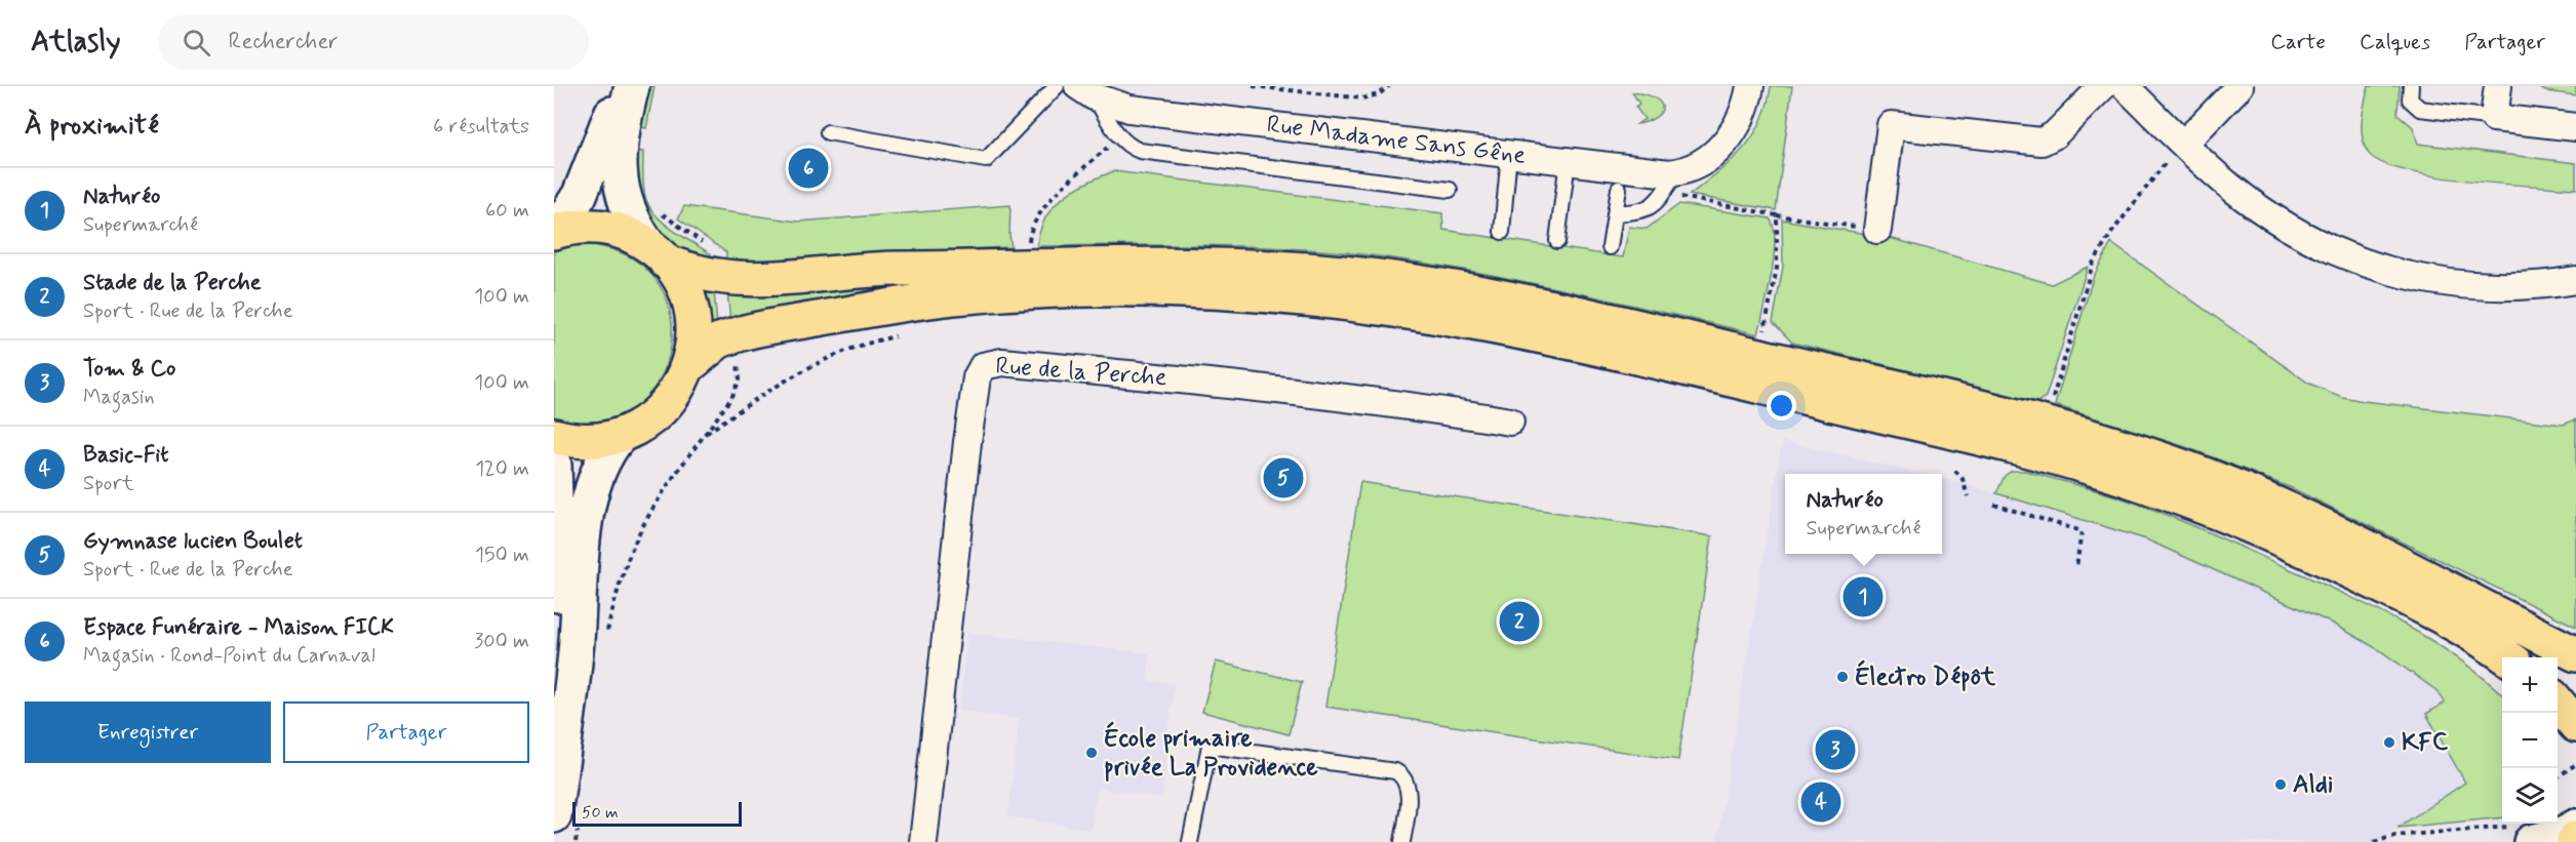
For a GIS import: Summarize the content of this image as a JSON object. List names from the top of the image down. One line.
{"streets":{"street":["Rue Madame Sans Gêne","Rue de la Perche"]},"places":["Électro Dépôt","KFC","École primaire privée La Providence","Aldi"],"scale_bar":"50 m","page":{"header":"Atlasly","search":"Rechercher","nav":["Carte","Calques","Partager"],"heading":["À proximité","6 résultats"],"pins":["6","5","1","2","3","4"],"list":[{"mark":"1","name":"Naturéo","note":"Supermarché","value":"60 m"},{"mark":"2","name":"Stade de la Perche","note":"Sport · Rue de la Perche","value":"100 m"},{"mark":"3","name":"Tom & Co","note":"Magasin","value":"100 m"},{"mark":"4","name":"Basic-Fit","note":"Sport","value":"120 m"},{"mark":"5","name":"Gymnase lucien Boulet","note":"Sport · Rue de la Perche","value":"150 m"},{"mark":"6","name":"Espace Funéraire - Maison FICK","note":"Magasin · Rond-Point du Carnaval","value":"300 m"}],"popup":["Naturéo","Supermarché"],"map_buttons":["+","−"],"buttons":["Enregistrer","Partager"],"scale":"50 m"}}
